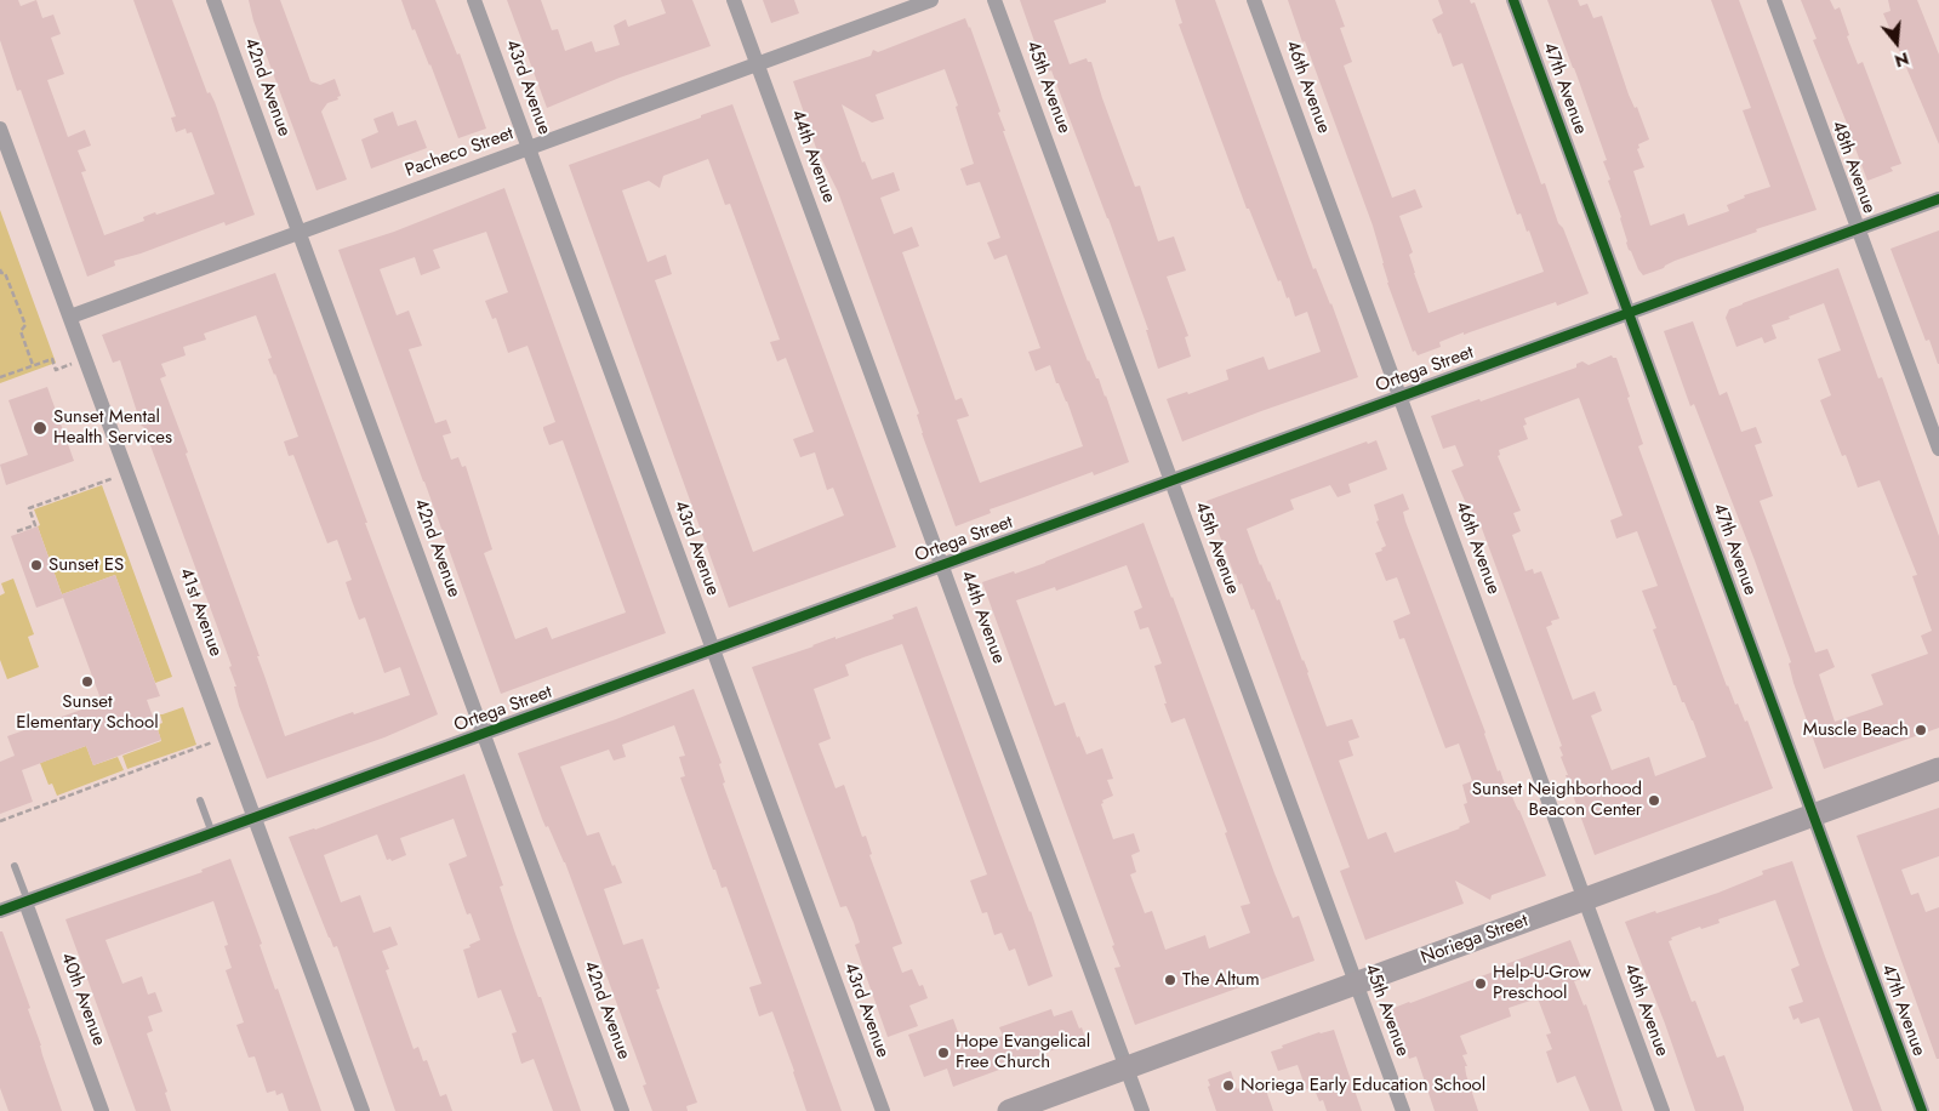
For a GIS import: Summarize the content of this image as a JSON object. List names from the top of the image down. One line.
{"streets":{"street":["42nd Avenue","43rd Avenue","45th Avenue","46th Avenue","47th Avenue","Pacheco Street","44th Avenue","48th Avenue","Ortega Street","41st Avenue","Noriega Street","40th Avenue"]},"crossings":[["42nd Avenue","Pacheco Street"],["42nd Avenue","Ortega Street"],["43rd Avenue","Pacheco Street"],["43rd Avenue","Ortega Street"],["45th Avenue","Ortega Street"],["45th Avenue","Noriega Street"],["46th Avenue","Ortega Street"],["46th Avenue","Noriega Street"],["47th Avenue","Ortega Street"],["47th Avenue","Noriega Street"],["Pacheco Street","44th Avenue"],["Pacheco Street","41st Avenue"],["44th Avenue","Ortega Street"],["44th Avenue","Noriega Street"],["48th Avenue","Ortega Street"],["Ortega Street","41st Avenue"],["Ortega Street","40th Avenue"]],"places":["Sunset Mental Health Services","Sunset ES","Sunset Elementary School","Muscle Beach","Sunset Neighborhood Beacon Center","The Altum","Help-U-Grow Preschool","Hope Evangelical Free Church","Noriega Early Education School"],"north":"bottom"}
